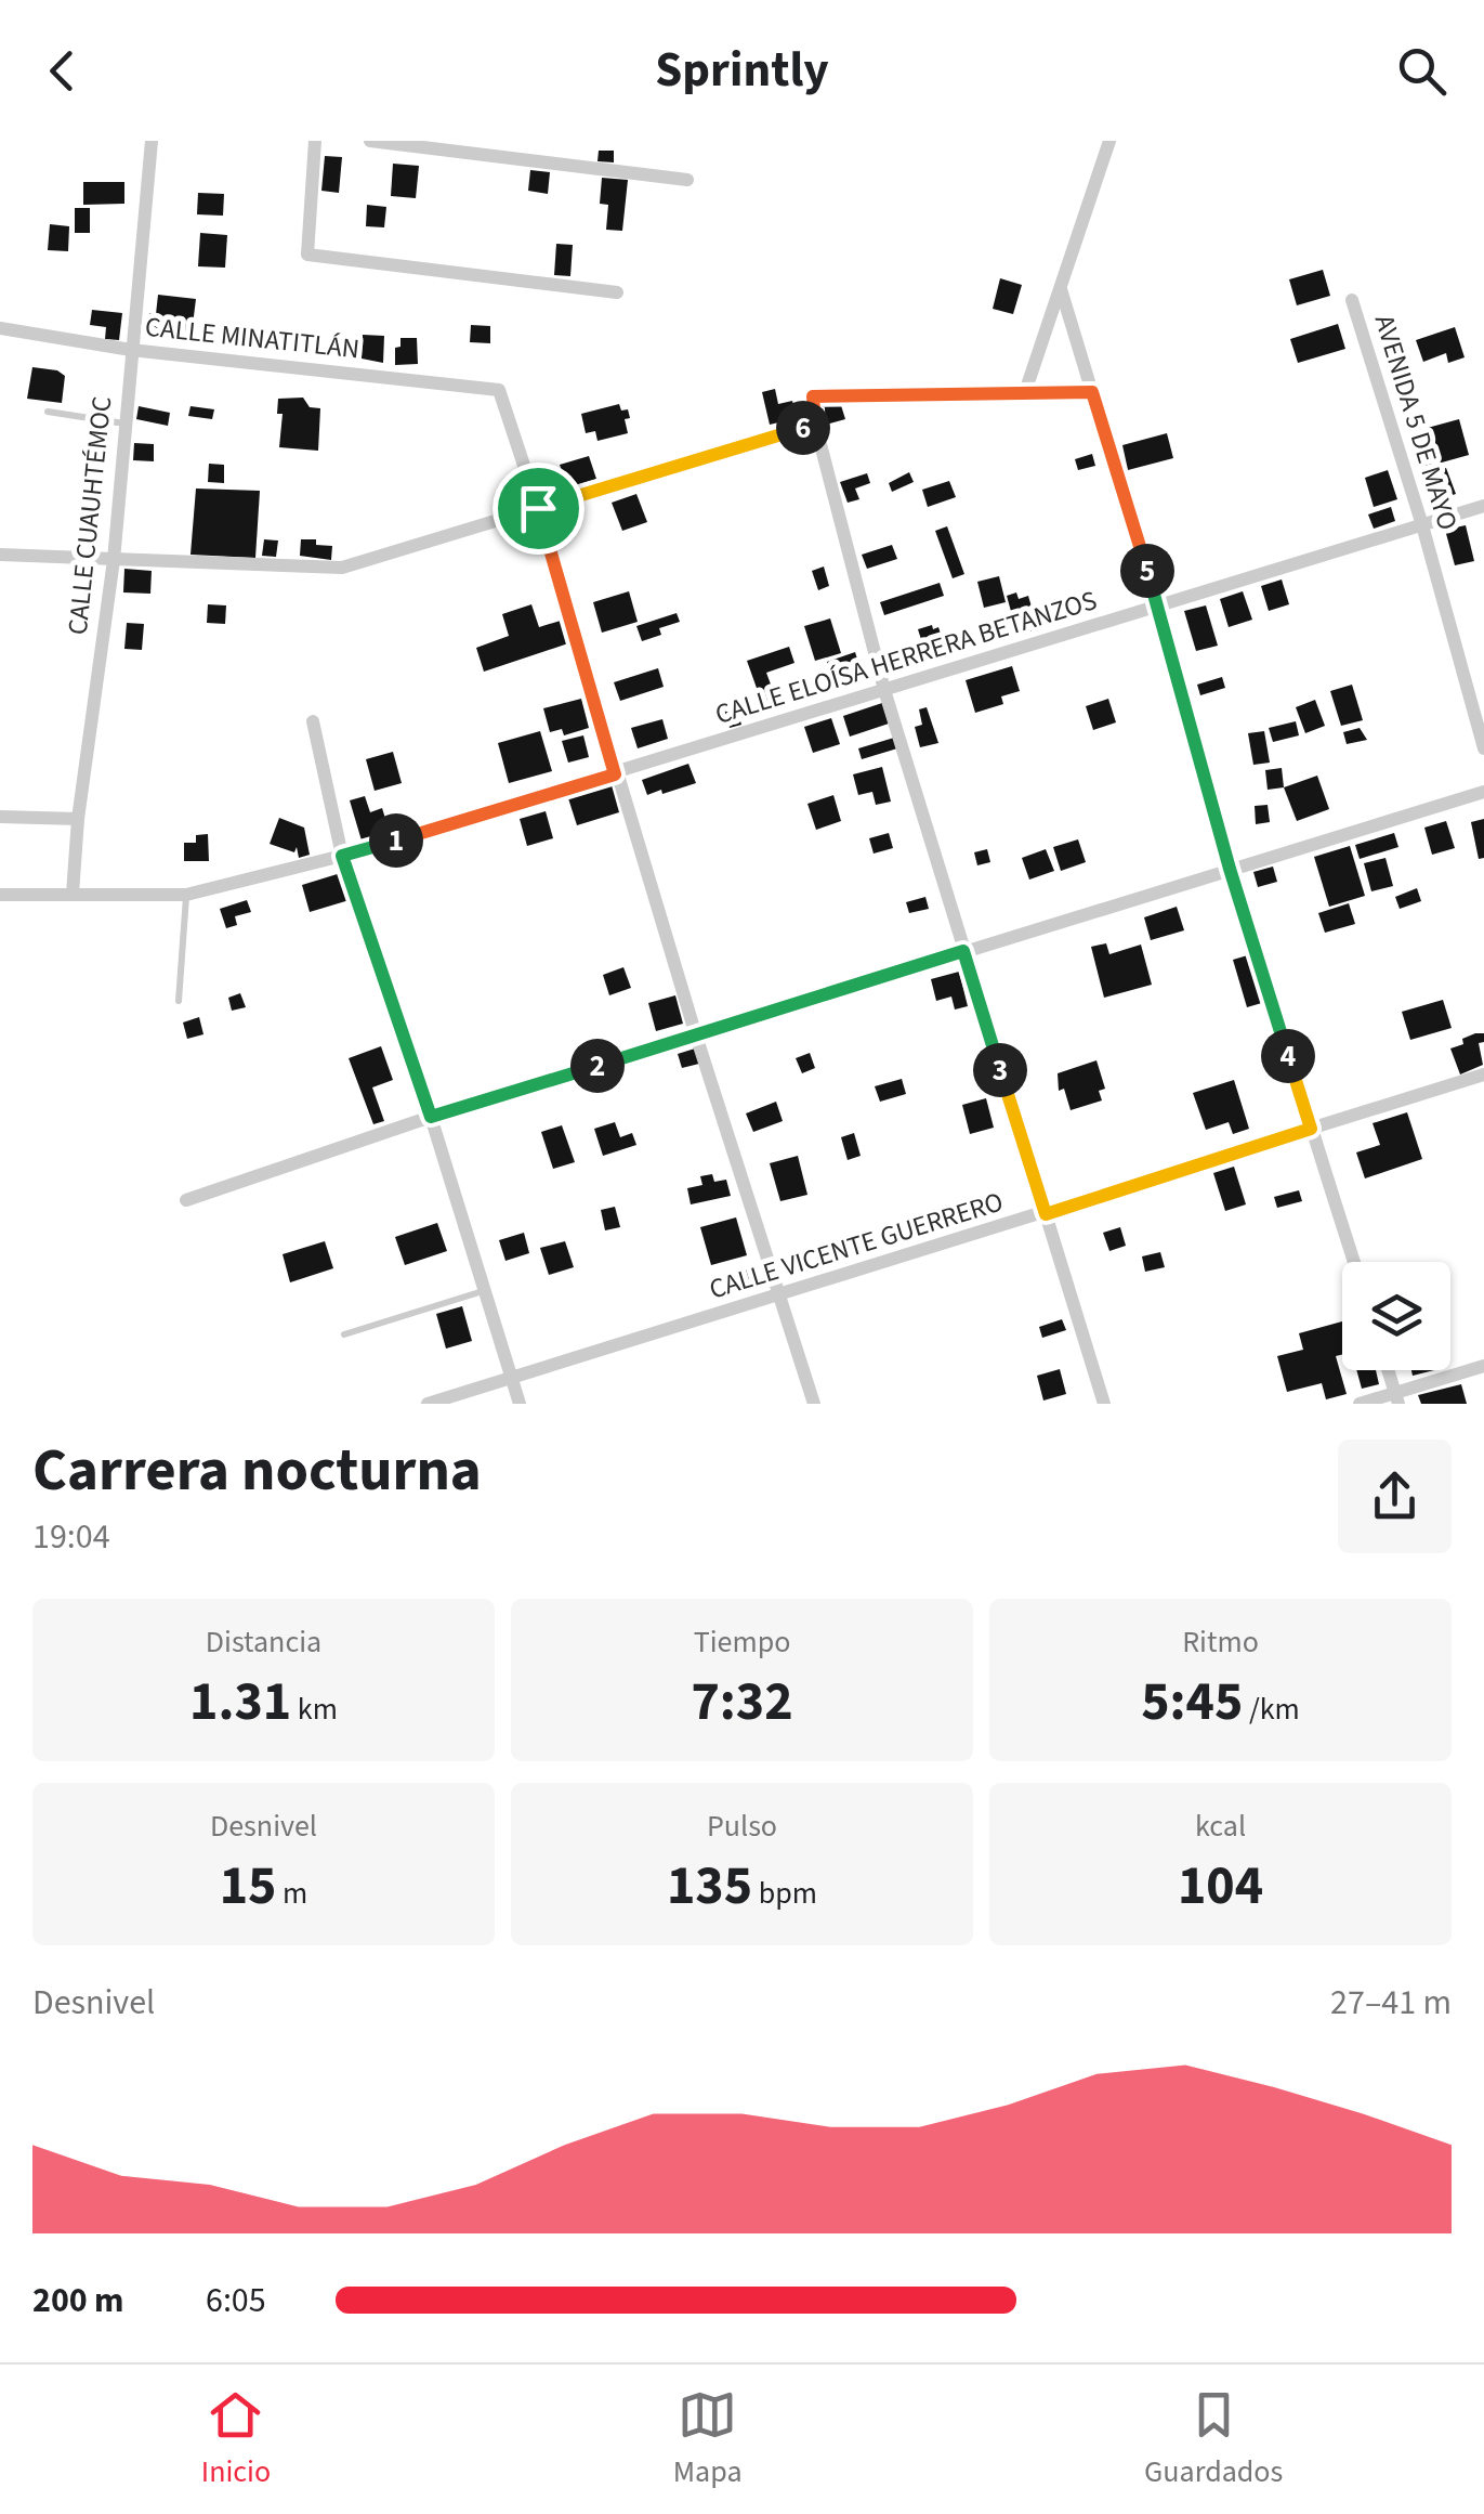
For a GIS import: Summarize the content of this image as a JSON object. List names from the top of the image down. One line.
{"streets":{"street":["CALLE MINATITLÁN","AVENIDA 5 DE MAYO","CALLE CUAUHTÉMOC","CALLE ELOÍSA HERRERA BETANZOS","CALLE VICENTE GUERRERO"]},"crossings":[["CALLE MINATITLÁN","CALLE CUAUHTÉMOC"],["AVENIDA 5 DE MAYO","CALLE ELOÍSA HERRERA BETANZOS"],["CALLE CUAUHTÉMOC","CALLE ELOÍSA HERRERA BETANZOS"]],"page":{"header":"Sprintly","pins":["6","5","1","4","2","3"],"heading":["Carrera nocturna","19:04"],"stats":[["Distancia","1.31 km"],["Tiempo","7:32"],["Ritmo","5:45 /km"],["Desnivel","15 m"],["Pulso","135 bpm"],["kcal","104"]],"chart":["Desnivel","27–41 m"],"list":[{"name":"200 m","note":"6:05"}],"tabs":["Inicio","Mapa","Guardados"]}}
